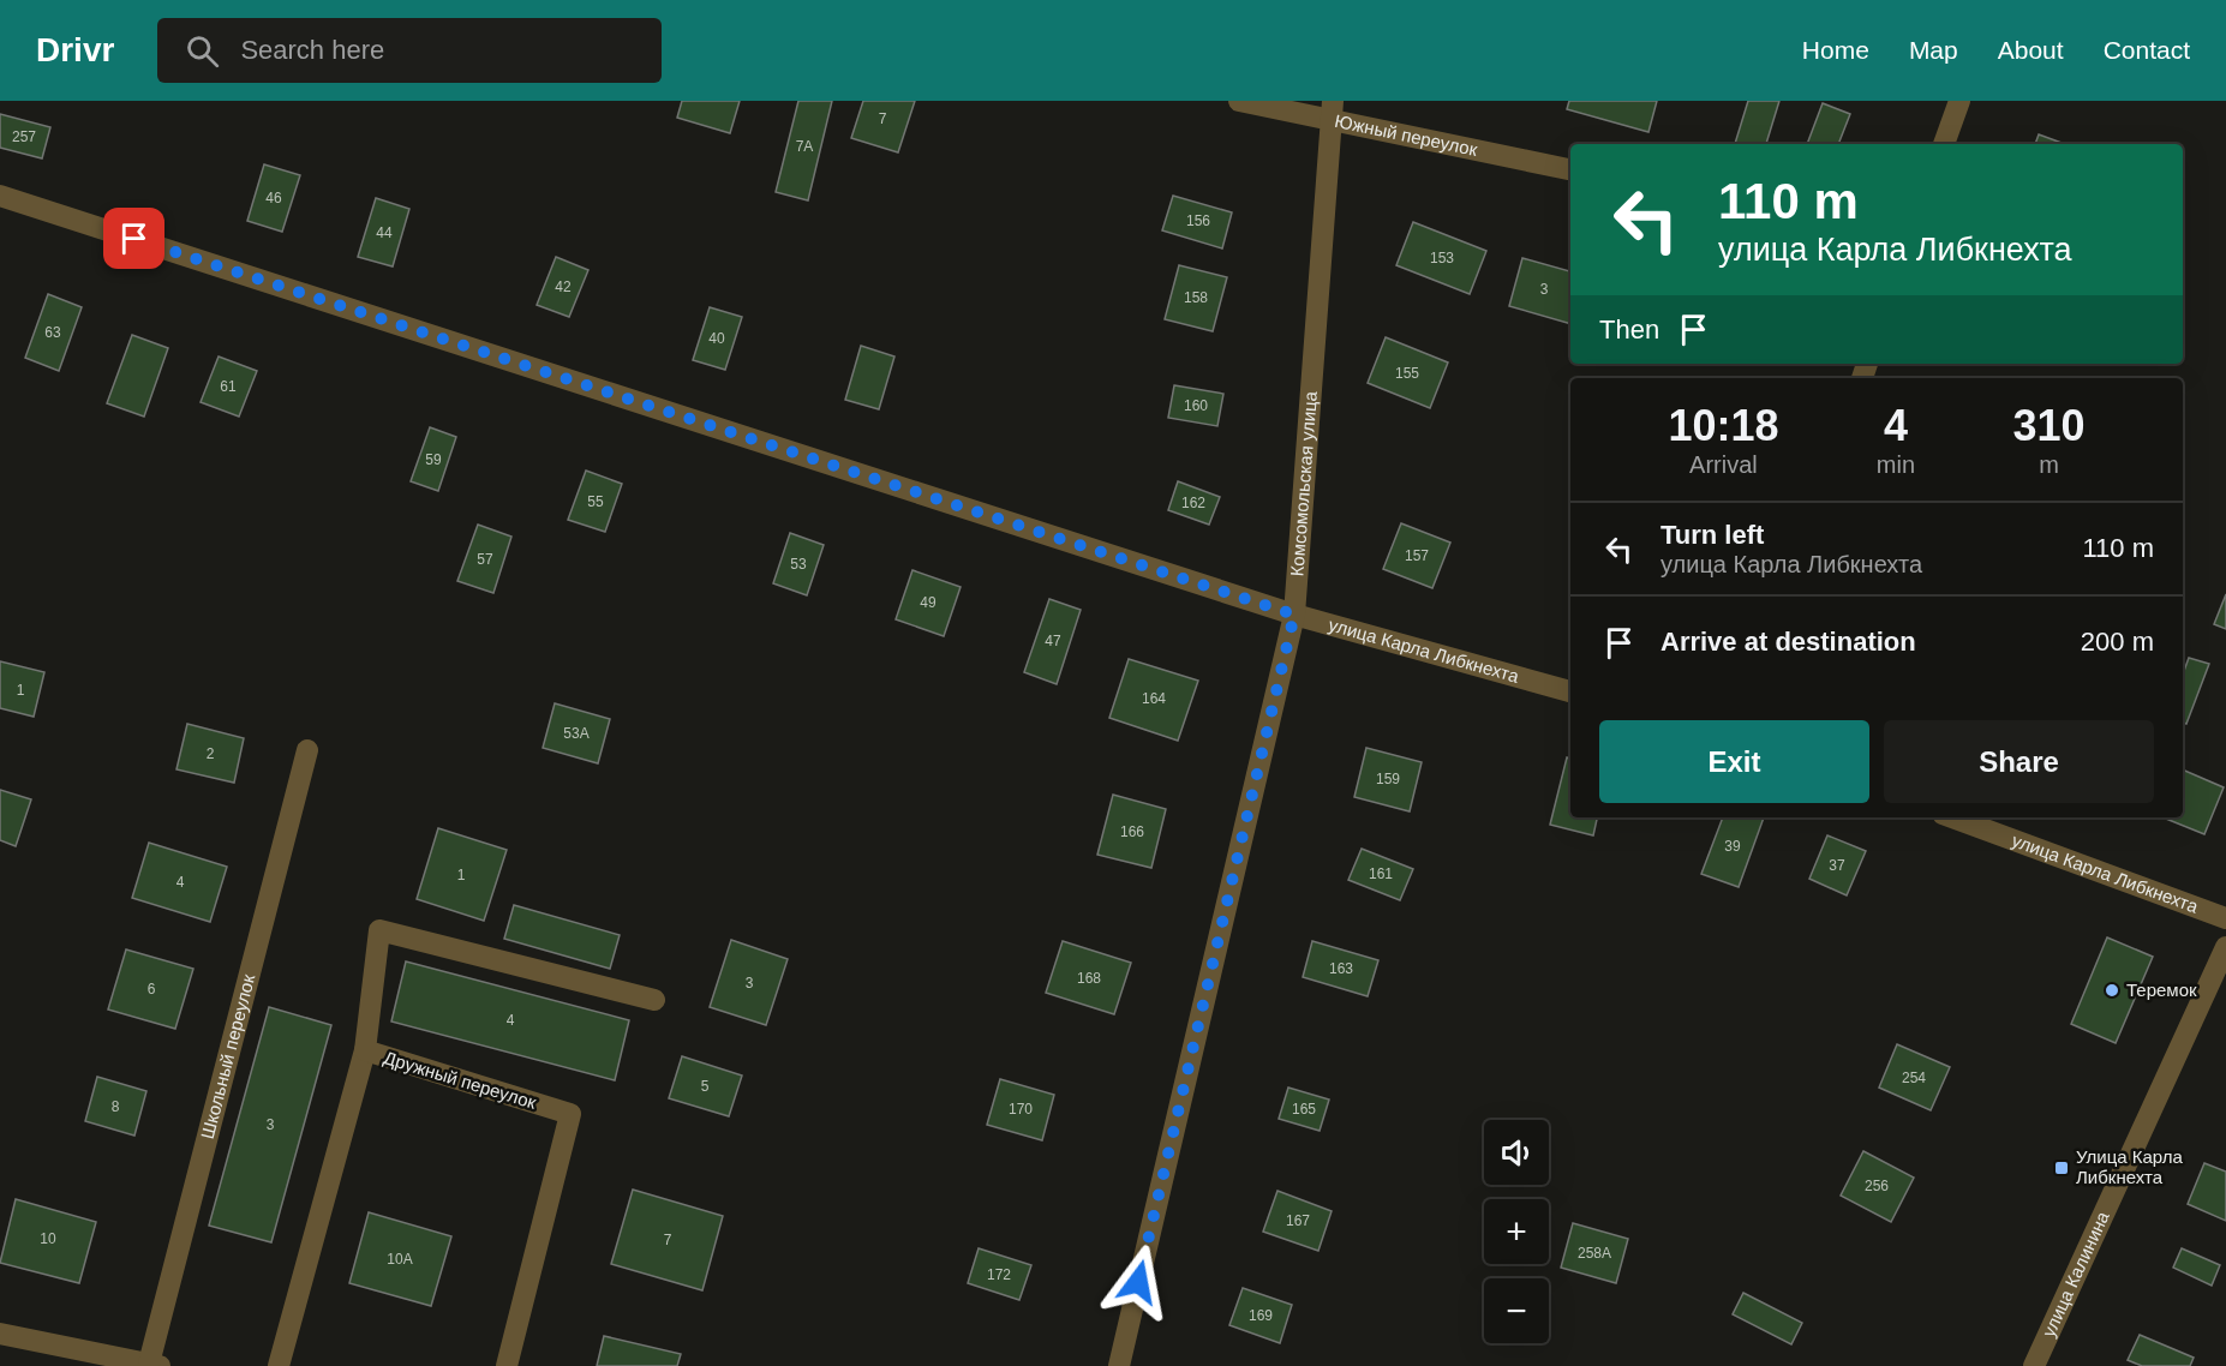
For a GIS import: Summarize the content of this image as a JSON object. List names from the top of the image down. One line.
{"streets":{"street":["Южный переулок","Комсомольская улица","улица Карла Либкнехта","Школьный переулок","Дружный переулок","улица Калинина"]},"crossings":[["Южный переулок","Комсомольская улица"],["Комсомольская улица","улица Карла Либкнехта"]],"places":{"other":["Теремок"],"transit":["Улица Карла Либкнехта"]},"house_numbers":["7","257","7А","46","156","44","153","42","3","158","63","40","155","61","160","59","55","162","157","57","53","49","47","1","164","53А","2","159","166","39","37","161","1","4","163","168","3","6","4","254","5","8","170","165","3","256","167","10","7","258А","10А","172","169"],"page":{"header":"Drivr","search":"Search here","nav":["Home","Map","About","Contact"],"turn":["110 m","улица Карла Либкнехта"],"then":"Then","eta":["10:18","Arrival","4","min","310","m"],"list":[{"name":"Turn left","note":"улица Карла Либкнехта","value":"110 m"},{"name":"Arrive at destination","value":"200 m"}],"buttons":["Exit","Share"],"map_buttons":["+","−"]}}
